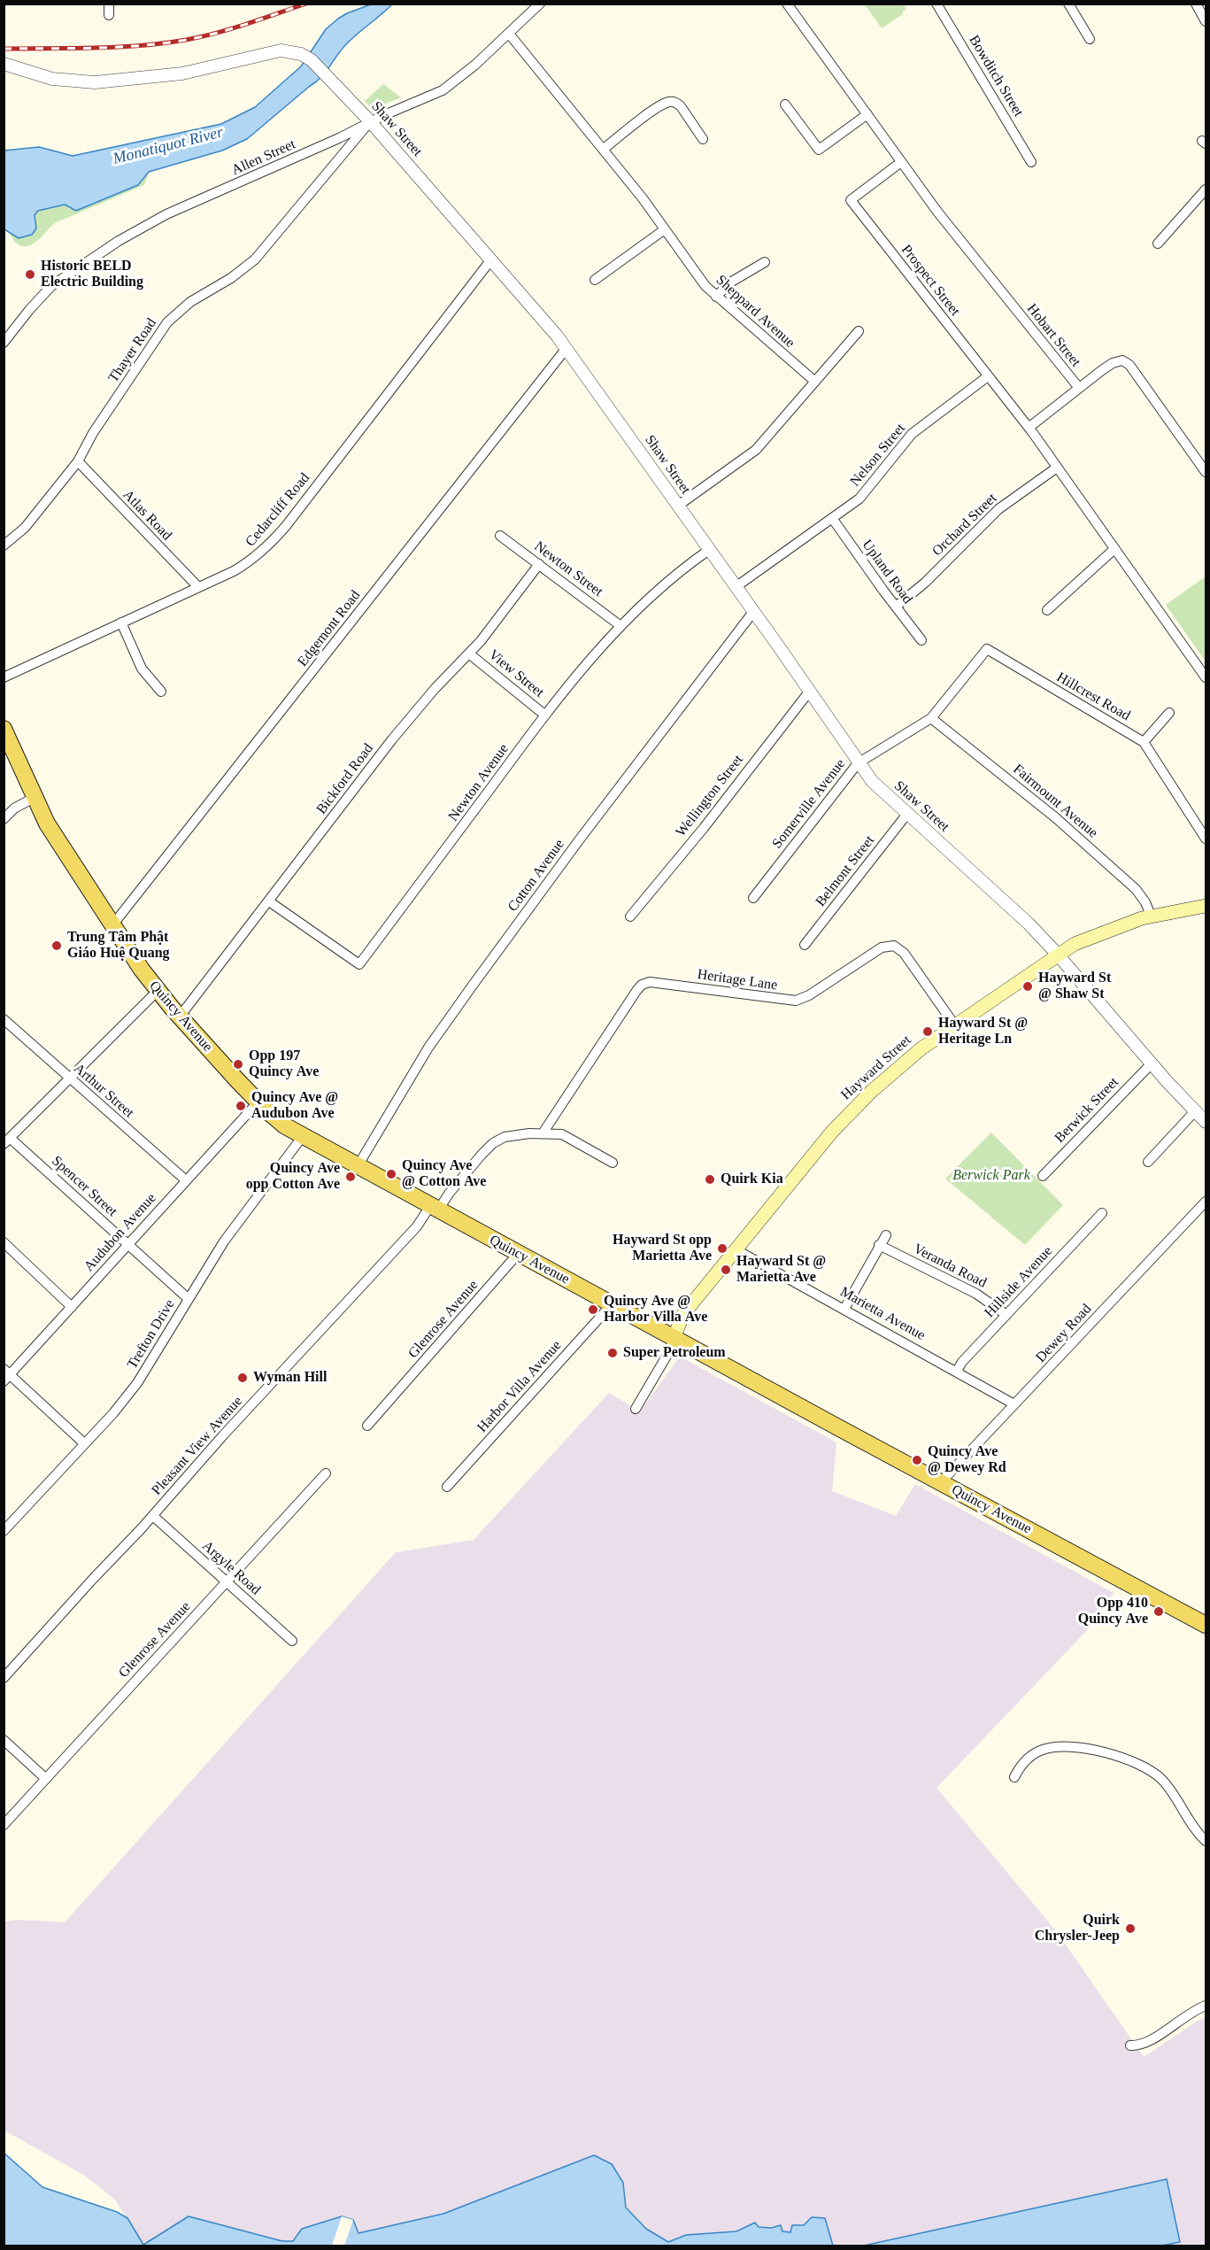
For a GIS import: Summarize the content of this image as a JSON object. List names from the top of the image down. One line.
{"streets":{"main road":["Quincy Avenue","Hayward Street"],"street":["Bowditch Street","Shaw Street","Allen Street","Prospect Street","Sheppard Avenue","Hobart Street","Thayer Road","Nelson Street","Cedarcliff Road","Atlas Road","Orchard Street","Newton Street","Upland Road","Edgemont Road","View Street","Hillcrest Road","Bickford Road","Newton Avenue","Wellington Street","Fairmount Avenue","Somerville Avenue","Belmont Street","Cotton Avenue","Heritage Lane","Arthur Street","Berwick Street","Spencer Street","Audubon Avenue","Veranda Road","Hillside Avenue","Marietta Avenue","Glenrose Avenue","Dewey Road","Trefton Drive","Harbor Villa Avenue","Pleasant View Avenue","Argyle Road"]},"crossings":[["Shaw Street","Allen Street"],["Shaw Street","Thayer Road"],["Shaw Street","Nelson Street"],["Shaw Street","Cedarcliff Road"],["Shaw Street","Edgemont Road"],["Shaw Street","Newton Avenue"],["Shaw Street","Wellington Street"],["Shaw Street","Somerville Avenue"],["Shaw Street","Belmont Street"],["Shaw Street","Cotton Avenue"],["Shaw Street","Hayward Street"],["Shaw Street","Berwick Street"],["Allen Street","Sheppard Avenue"],["Allen Street","Thayer Road"],["Prospect Street","Hobart Street"],["Prospect Street","Nelson Street"],["Thayer Road","Atlas Road"],["Nelson Street","Upland Road"],["Cedarcliff Road","Atlas Road"],["Orchard Street","Upland Road"],["Newton Street","Bickford Road"],["Newton Street","Newton Avenue"],["Edgemont Road","Quincy Avenue"],["View Street","Bickford Road"],["View Street","Newton Avenue"],["Hillcrest Road","Somerville Avenue"],["Bickford Road","Newton Avenue"],["Bickford Road","Quincy Avenue"],["Fairmount Avenue","Somerville Avenue"],["Fairmount Avenue","Hayward Street"],["Cotton Avenue","Quincy Avenue"],["Heritage Lane","Hayward Street"],["Heritage Lane","Pleasant View Avenue"],["Quincy Avenue","Hayward Street"],["Quincy Avenue","Audubon Avenue"],["Quincy Avenue","Glenrose Avenue"],["Quincy Avenue","Dewey Road"],["Quincy Avenue","Trefton Drive"],["Quincy Avenue","Harbor Villa Avenue"],["Quincy Avenue","Pleasant View Avenue"],["Hayward Street","Marietta Avenue"],["Arthur Street","Audubon Avenue"],["Spencer Street","Audubon Avenue"],["Spencer Street","Trefton Drive"],["Veranda Road","Hillside Avenue"],["Hillside Avenue","Marietta Avenue"],["Marietta Avenue","Dewey Road"],["Glenrose Avenue","Argyle Road"],["Pleasant View Avenue","Argyle Road"]],"water":["Monatiquot River"],"parks":["Berwick Park"],"places":["Historic BELD Electric Building","Trung Tâm Phật Giáo Huệ Quang","Hayward St @ Shaw St","Hayward St @ Heritage Ln","Opp 197 Quincy Ave","Quincy Ave @ Audubon Ave","Quincy Ave @ Cotton Ave","Quincy Ave opp Cotton Ave","Quirk Kia","Hayward St opp Marietta Ave","Hayward St @ Marietta Ave","Quincy Ave @ Harbor Villa Ave","Super Petroleum","Wyman Hill","Quincy Ave @ Dewey Rd","Opp 410 Quincy Ave","Quirk Chrysler-Jeep"]}
